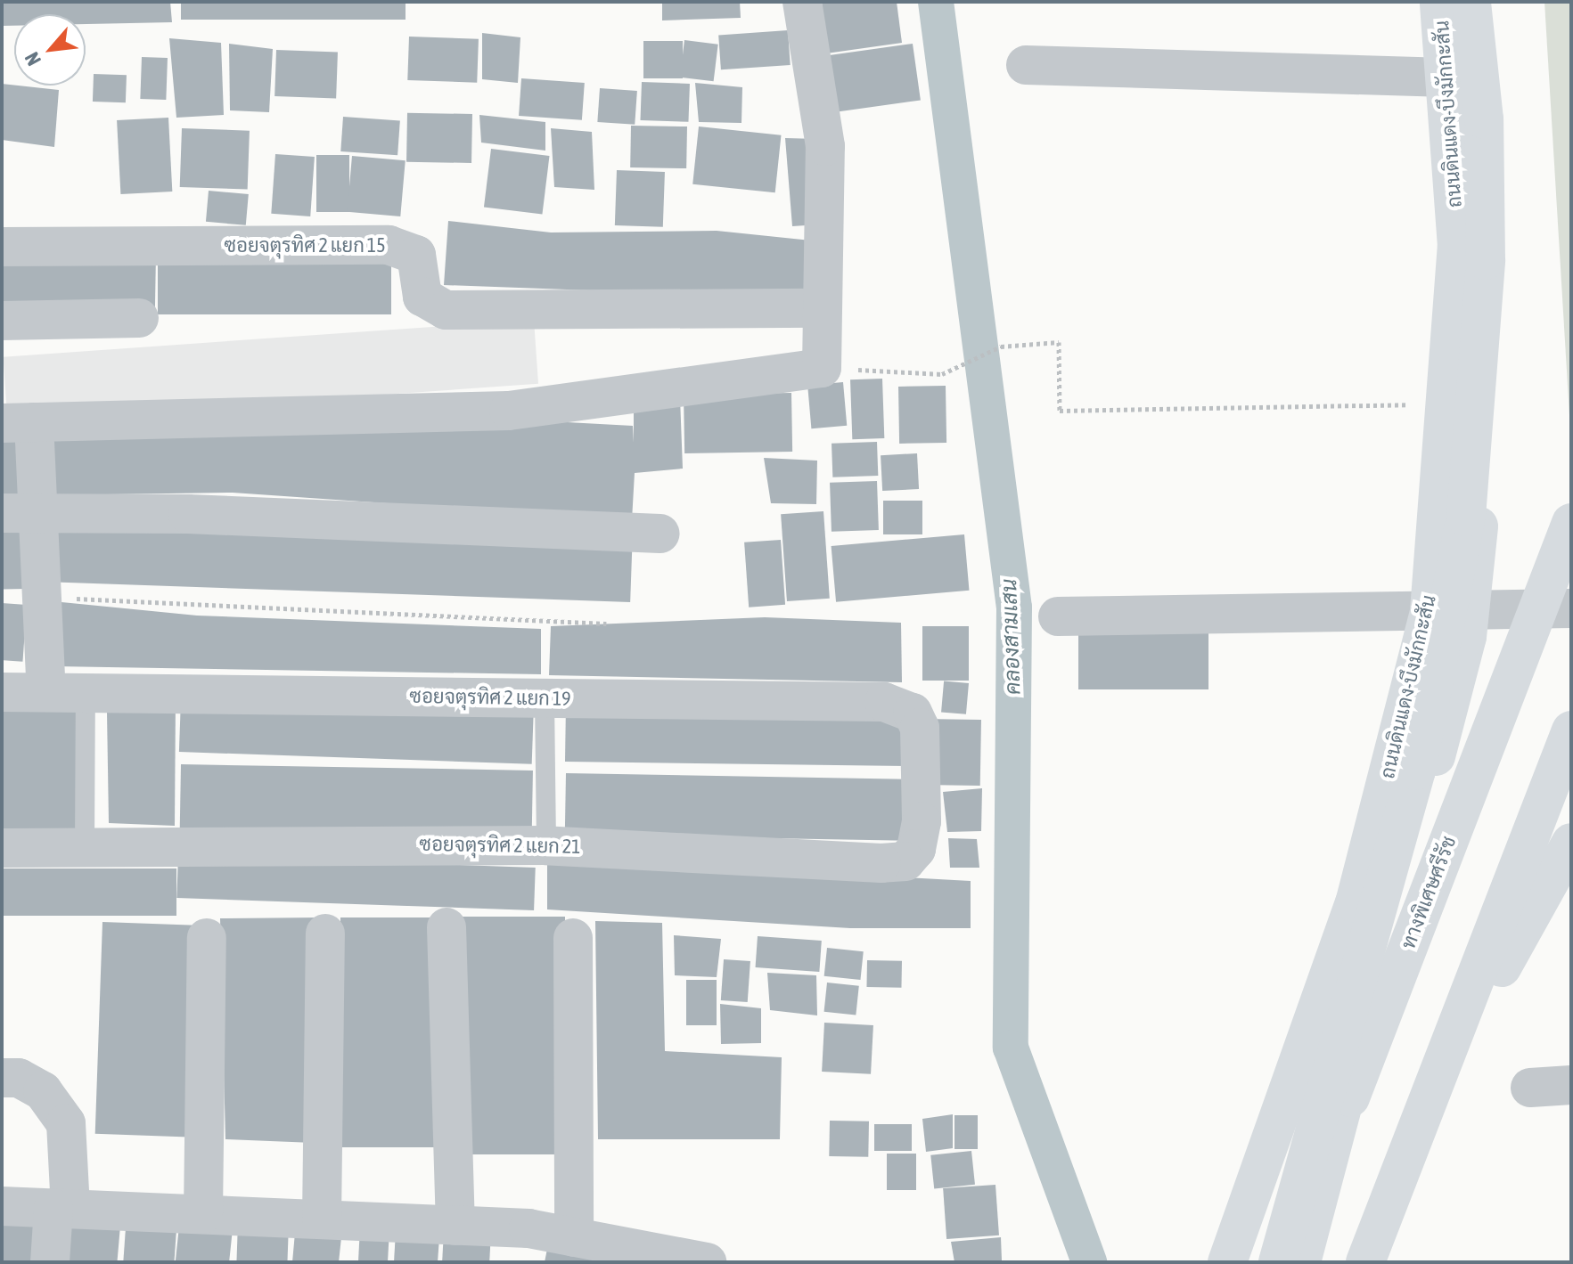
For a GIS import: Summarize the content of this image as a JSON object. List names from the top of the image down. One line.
{"streets":{"main road":["ถนนดินแดง-บึงมักกะสัน","ทางพิเศษศรีรัช"],"street":["ซอยจตุรทิศ 2 แยก 15","ซอยจตุรทิศ 2 แยก 19","ซอยจตุรทิศ 2 แยก 21"]},"crossings":[["ซอยจตุรทิศ 2 แยก 19","ซอยจตุรทิศ 2 แยก 21"]],"water":["คลองสามเสน"],"north":"bottom left"}
